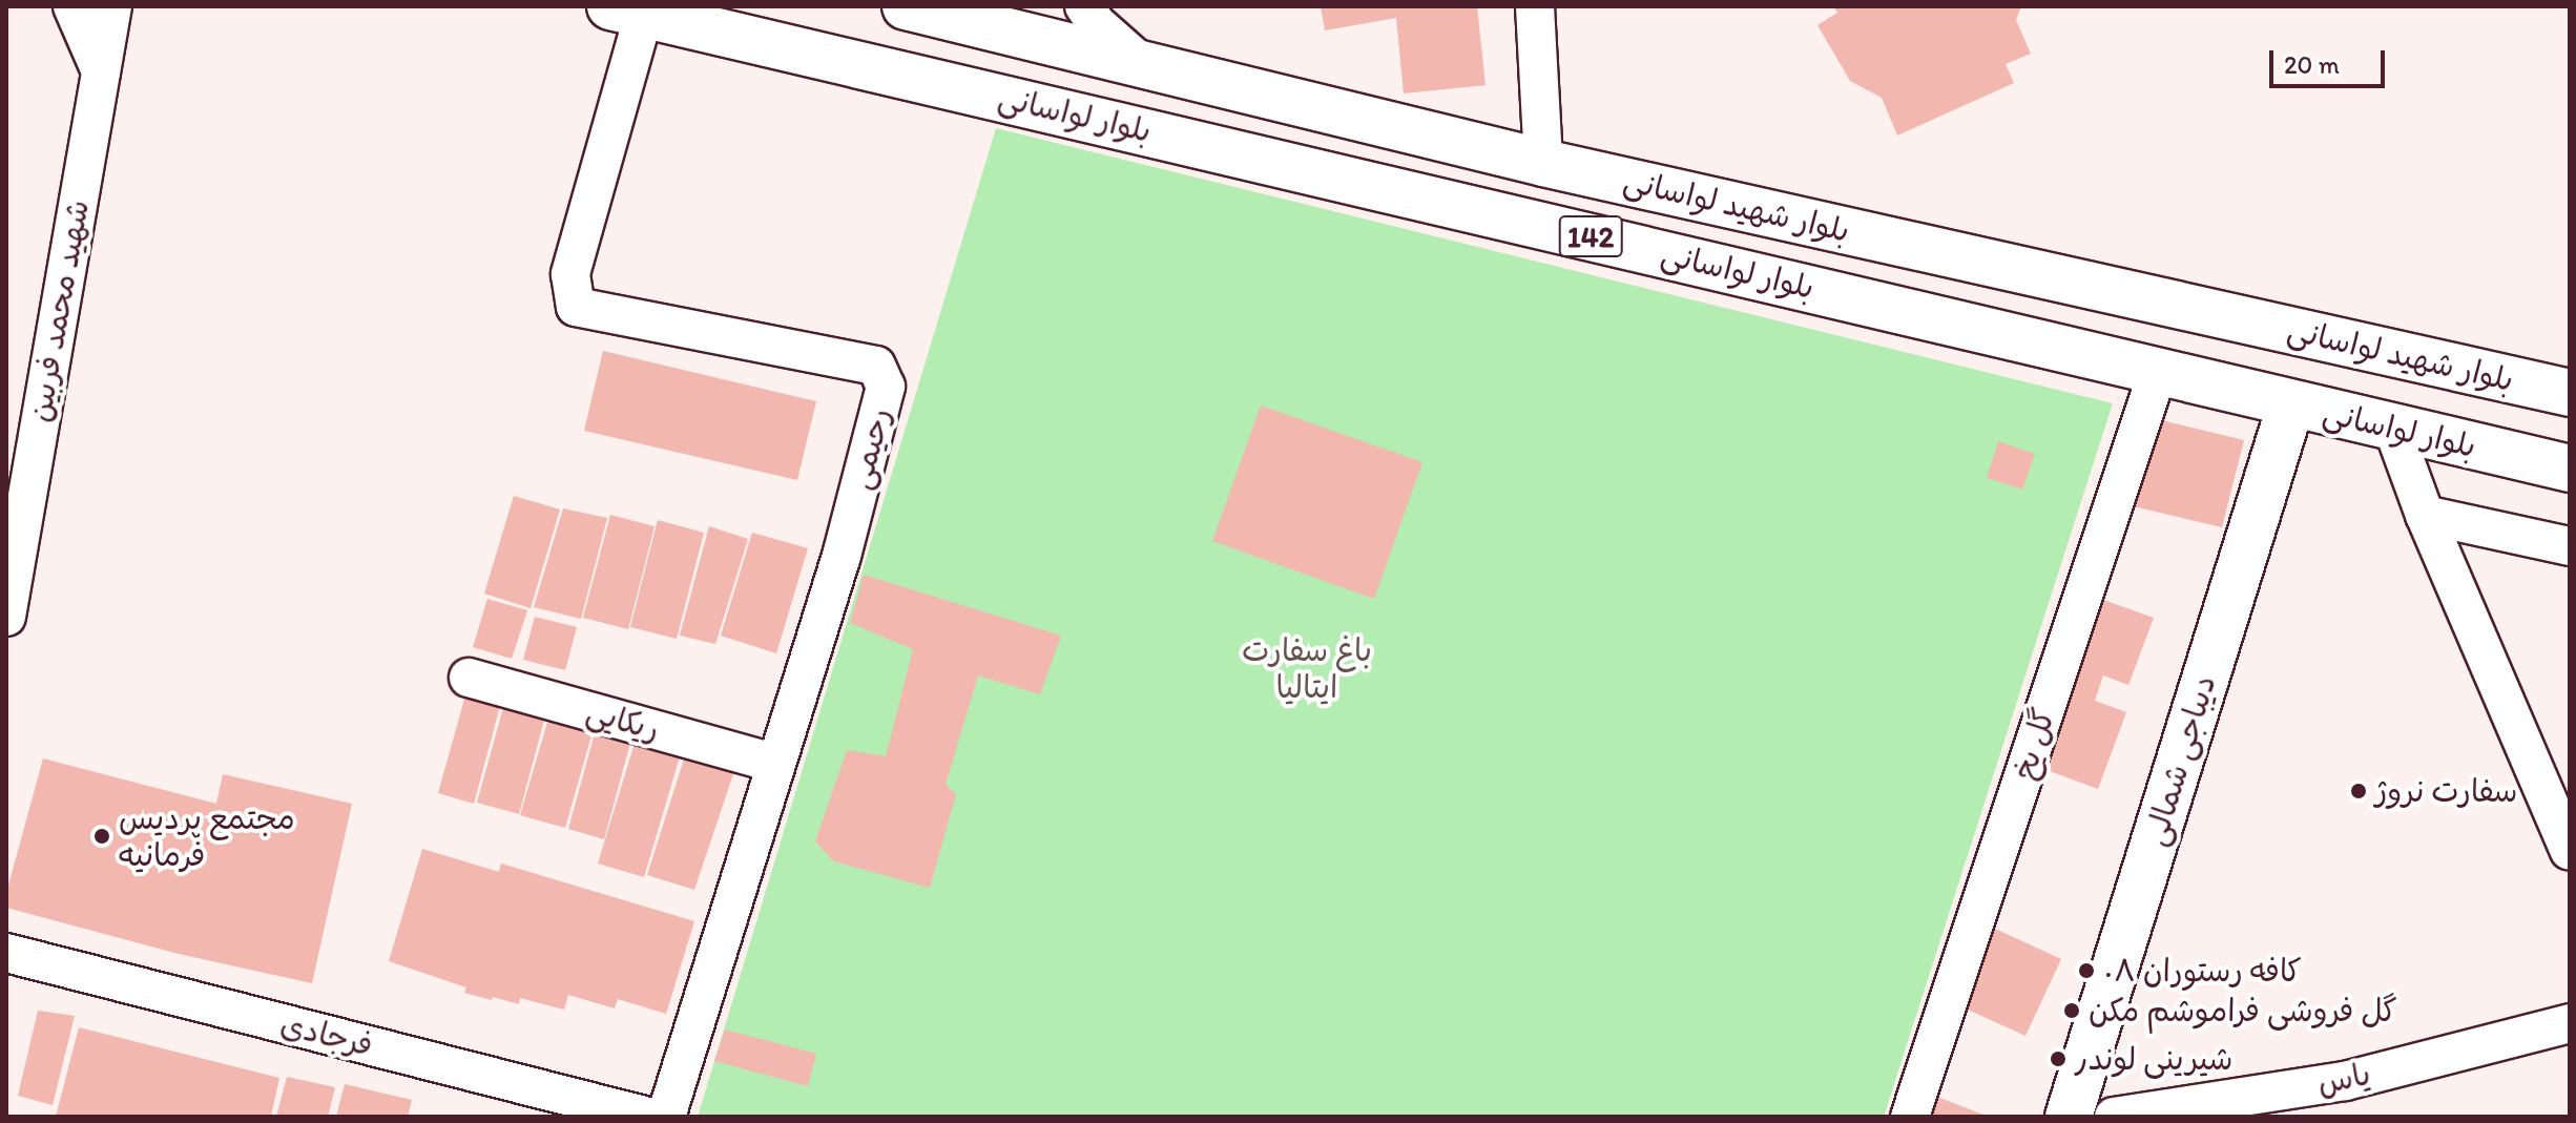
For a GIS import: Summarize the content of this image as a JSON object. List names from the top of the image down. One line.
{"streets":{"main road":["بلوار لواسانی","بلوار شهید لواسانی","142","دیباجی شمالی"],"street":["شهید محمد فربین","رحیمی","ریکایی","گل یخ","فرجادی","یاس"]},"crossings":[["بلوار لواسانی","رحیمی"],["بلوار لواسانی","گل یخ"],["بلوار لواسانی","دیباجی شمالی"],["رحیمی","ریکایی"]],"parks":["باغ سفارت ایتالیا"],"places":["سفارت نروژ","مجتمع پردیس فرمانیه","کافه رستوران ٠٨","گل فروشی فراموشم مکن","شیرینی لوندر"],"scale_bar":"20 m"}
